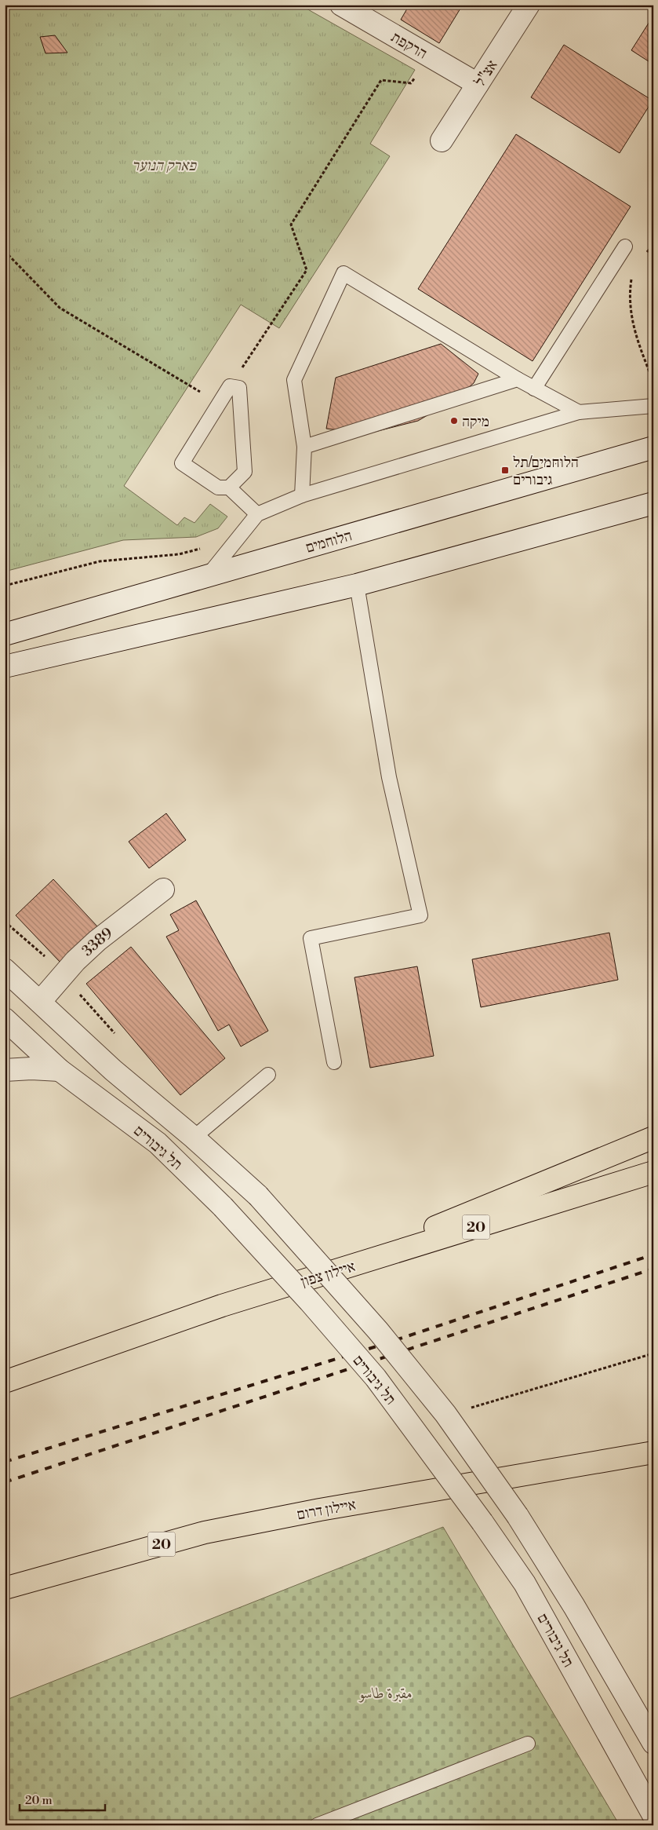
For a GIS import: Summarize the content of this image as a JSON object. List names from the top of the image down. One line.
{"streets":{"highway":["20","איילון צפון","איילון דרום"],"street":["הרקפת","אצ\"ל","הלוחמים","3389","תל גיבורים"]},"crossings":[["הרקפת","אצ\"ל"],["3389","תל גיבורים"]],"parks":["פארק הנוער","مقبرة طاسو"],"places":{"other":["מיקה"],"transit":["הלוחמים/תל גיבורים"]},"scale_bar":"20 m"}
